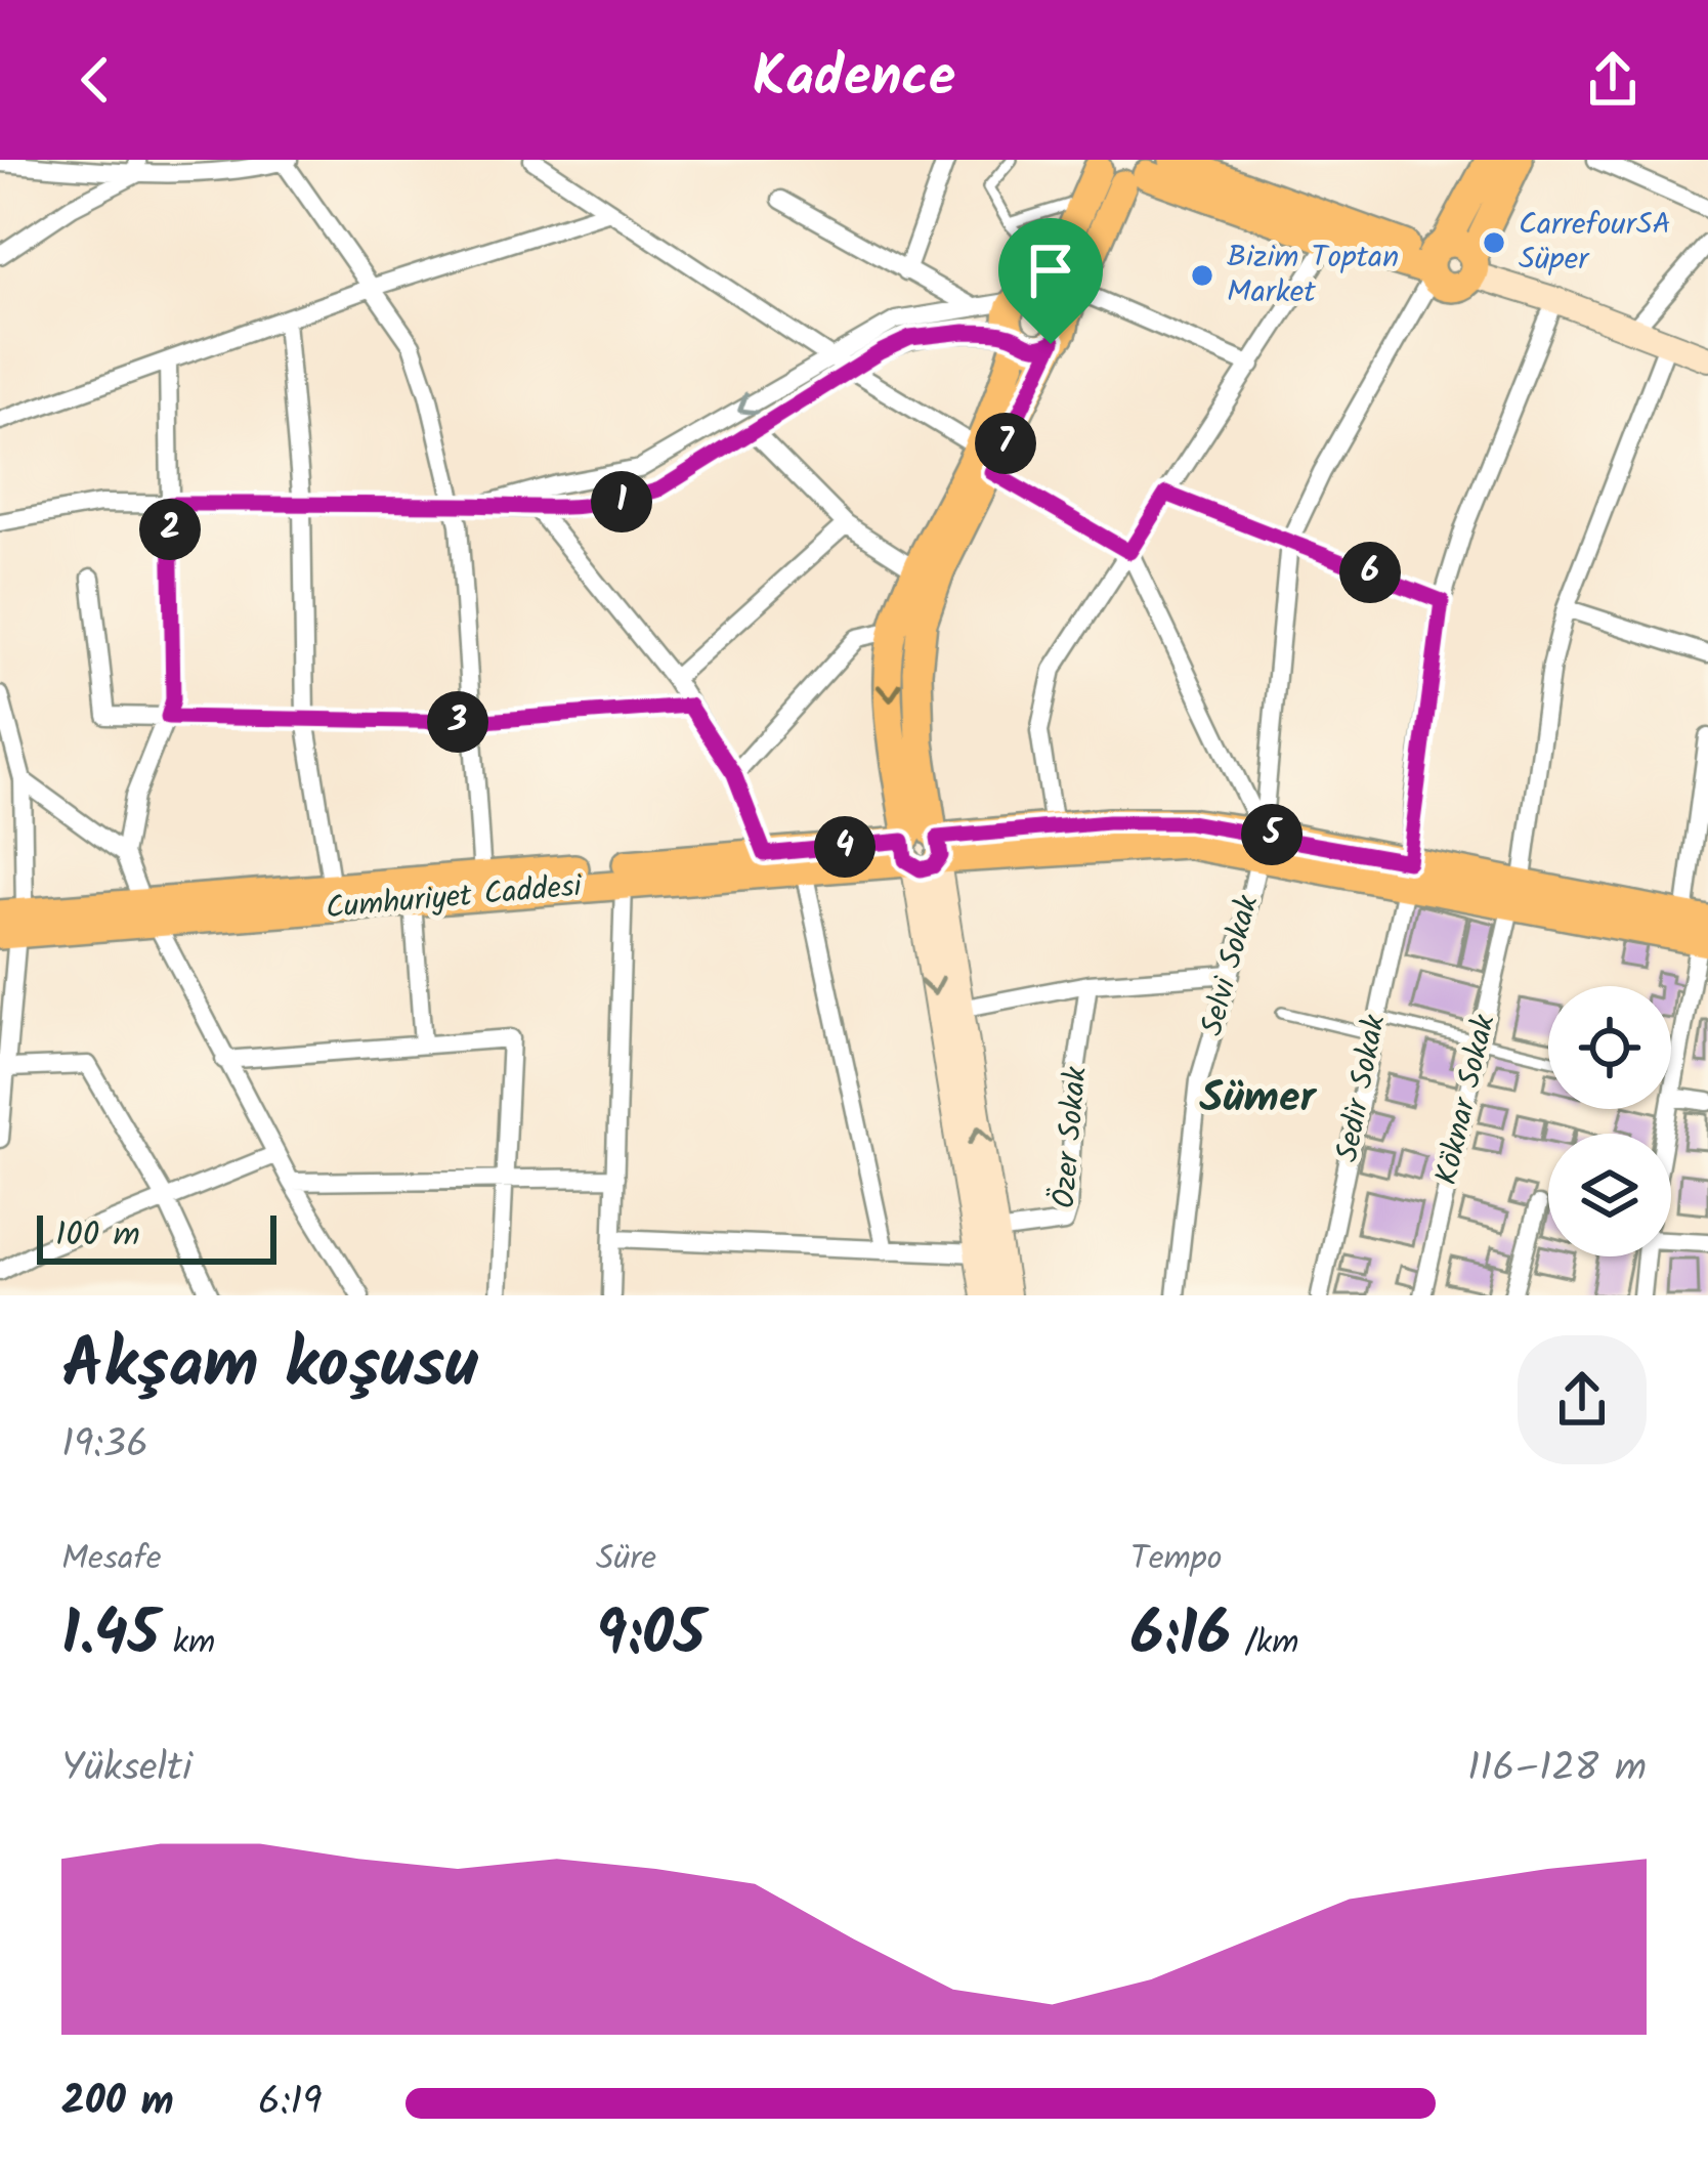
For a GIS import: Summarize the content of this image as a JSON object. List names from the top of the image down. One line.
{"streets":{"main road":["Cumhuriyet Caddesi"],"street":["Selvi Sokak","Sedir Sokak","Köknar Sokak","Özer Sokak"]},"crossings":[["Cumhuriyet Caddesi","Selvi Sokak"],["Cumhuriyet Caddesi","Sedir Sokak"],["Cumhuriyet Caddesi","Köknar Sokak"]],"districts":["Sümer"],"places":["CarrefourSA Süper","Bizim Toptan Market"],"scale_bar":"100 m","page":{"header":"Kadence","pins":["7","1","2","6","3","5","4"],"scale":"100 m","heading":["Akşam koşusu","19:36"],"stats":[["Mesafe","1.45 km"],["Süre","9:05"],["Tempo","6:16 /km"]],"chart":["Yükselti","116–128 m"],"list":[{"name":"200 m","note":"6:19"}]}}
